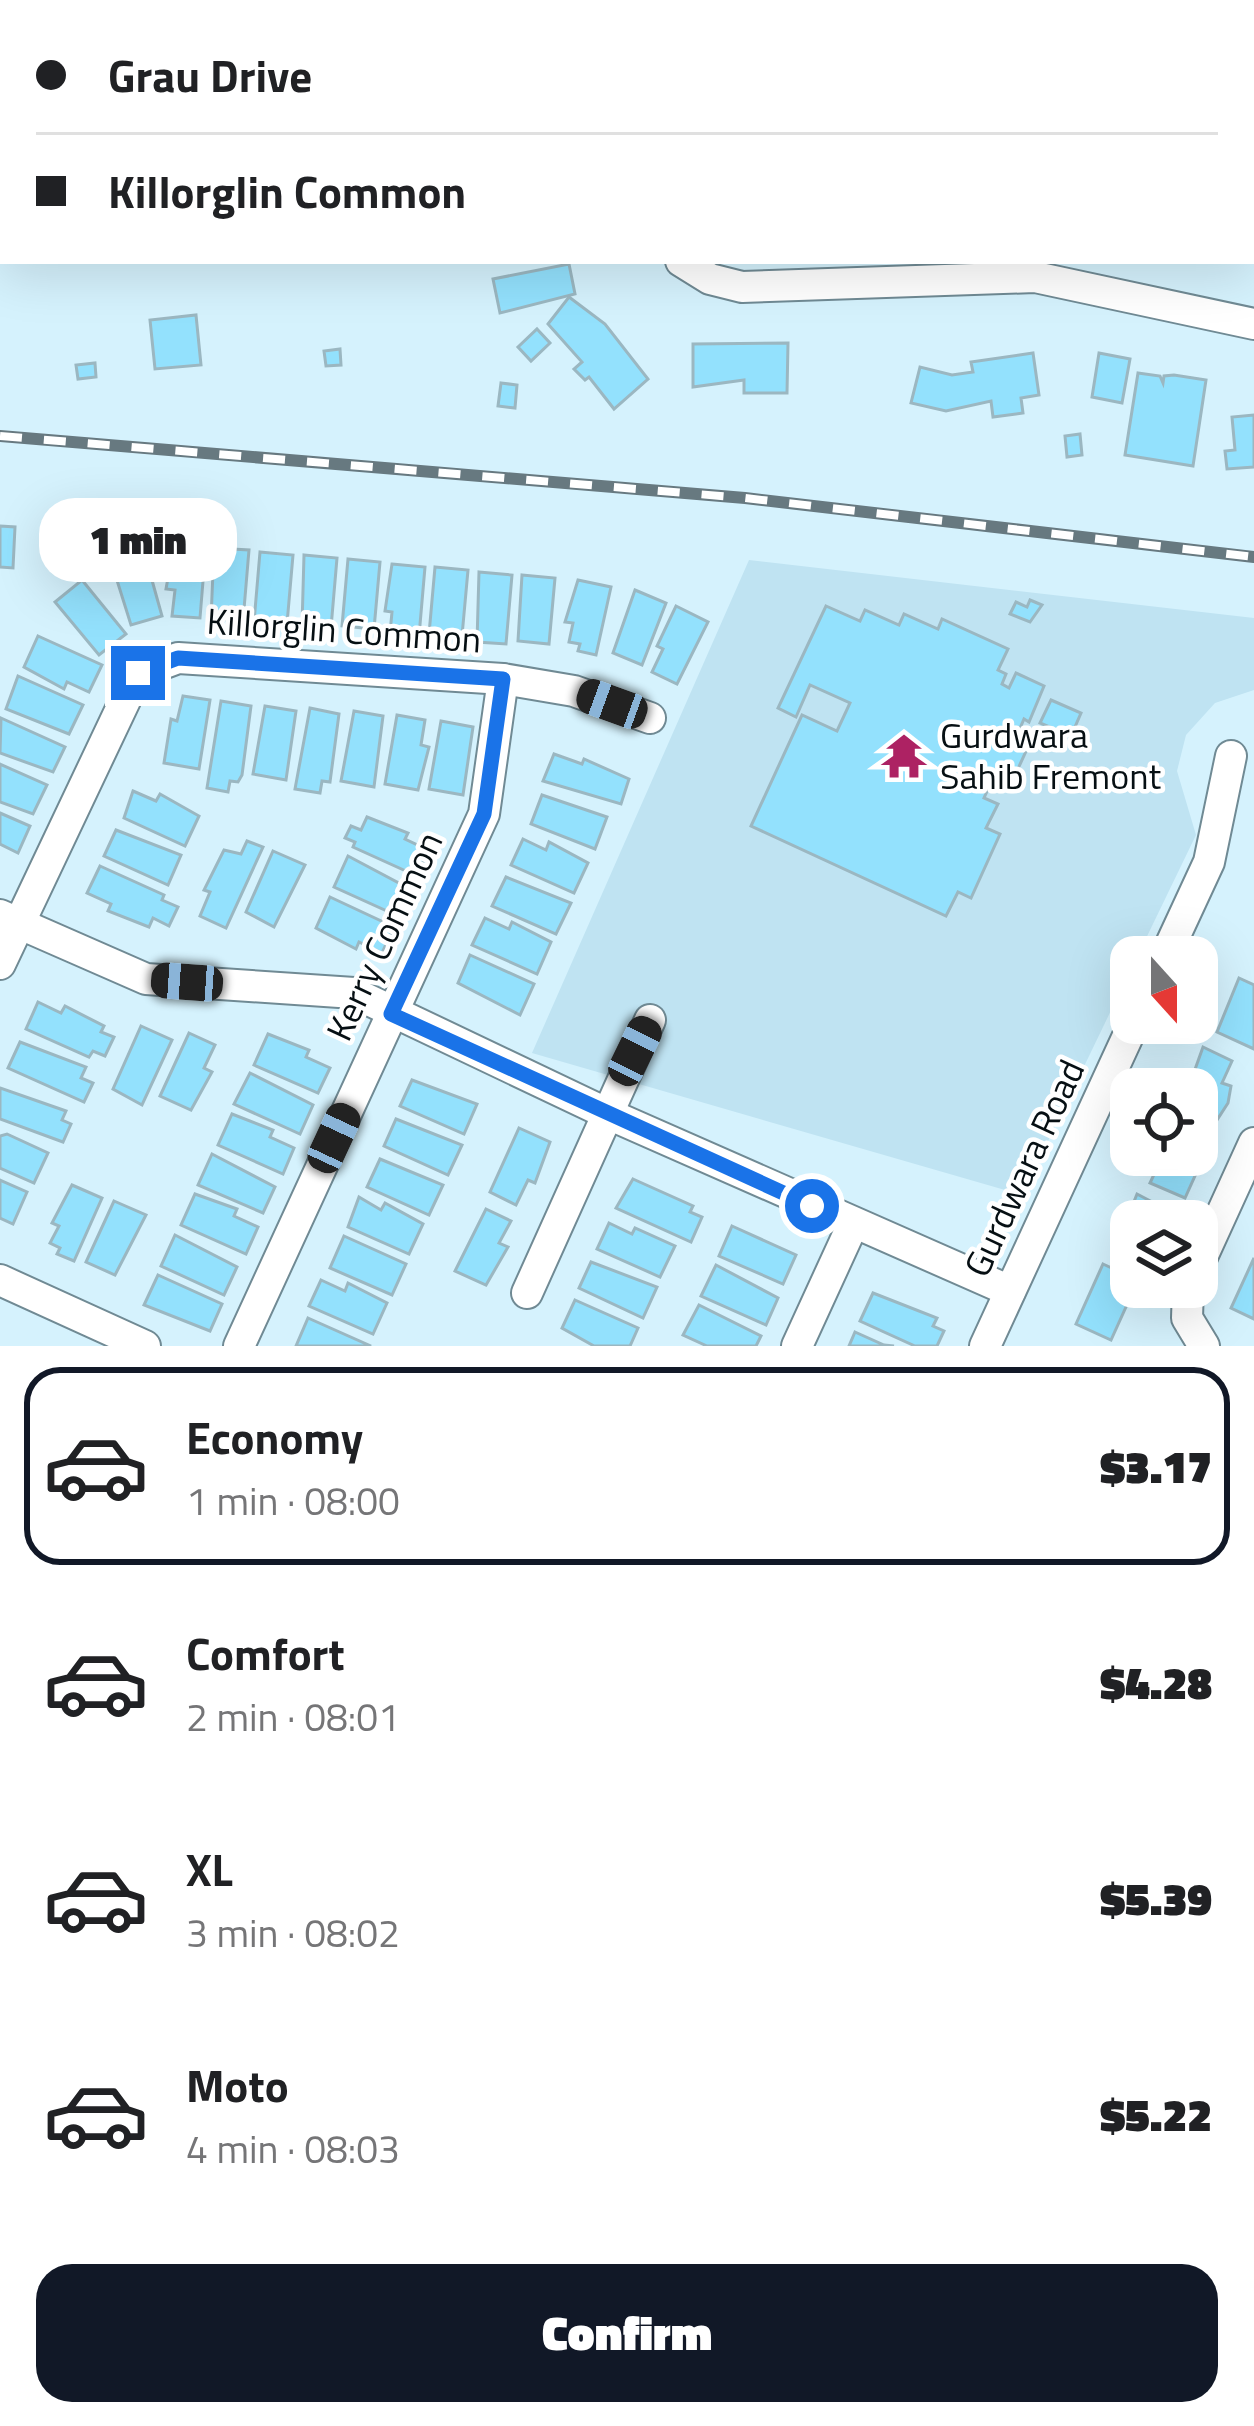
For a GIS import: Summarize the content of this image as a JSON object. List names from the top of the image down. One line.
{"streets":{"street":["Killorglin Common","Kerry Common","Gurdwara Road"]},"crossings":[["Killorglin Common","Kerry Common"]],"places":{"temple":["Gurdwara Sahib Fremont"]},"north":"bottom","page":{"banner":["Grau Drive","Killorglin Common"],"bubble":"1 min","list":[{"name":"Economy","note":"1 min · 08:00","value":"$3.17"},{"name":"Comfort","note":"2 min · 08:01","value":"$4.28"},{"name":"XL","note":"3 min · 08:02","value":"$5.39"},{"name":"Moto","note":"4 min · 08:03","value":"$5.22"}],"buttons":"Confirm"}}
